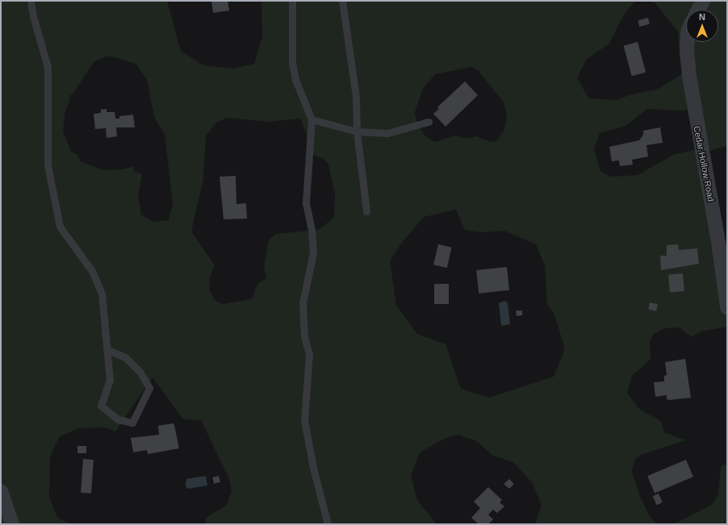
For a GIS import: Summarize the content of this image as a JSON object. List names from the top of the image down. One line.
{"streets":{"street":["Cedar Hollow Road"]},"north":"top"}
